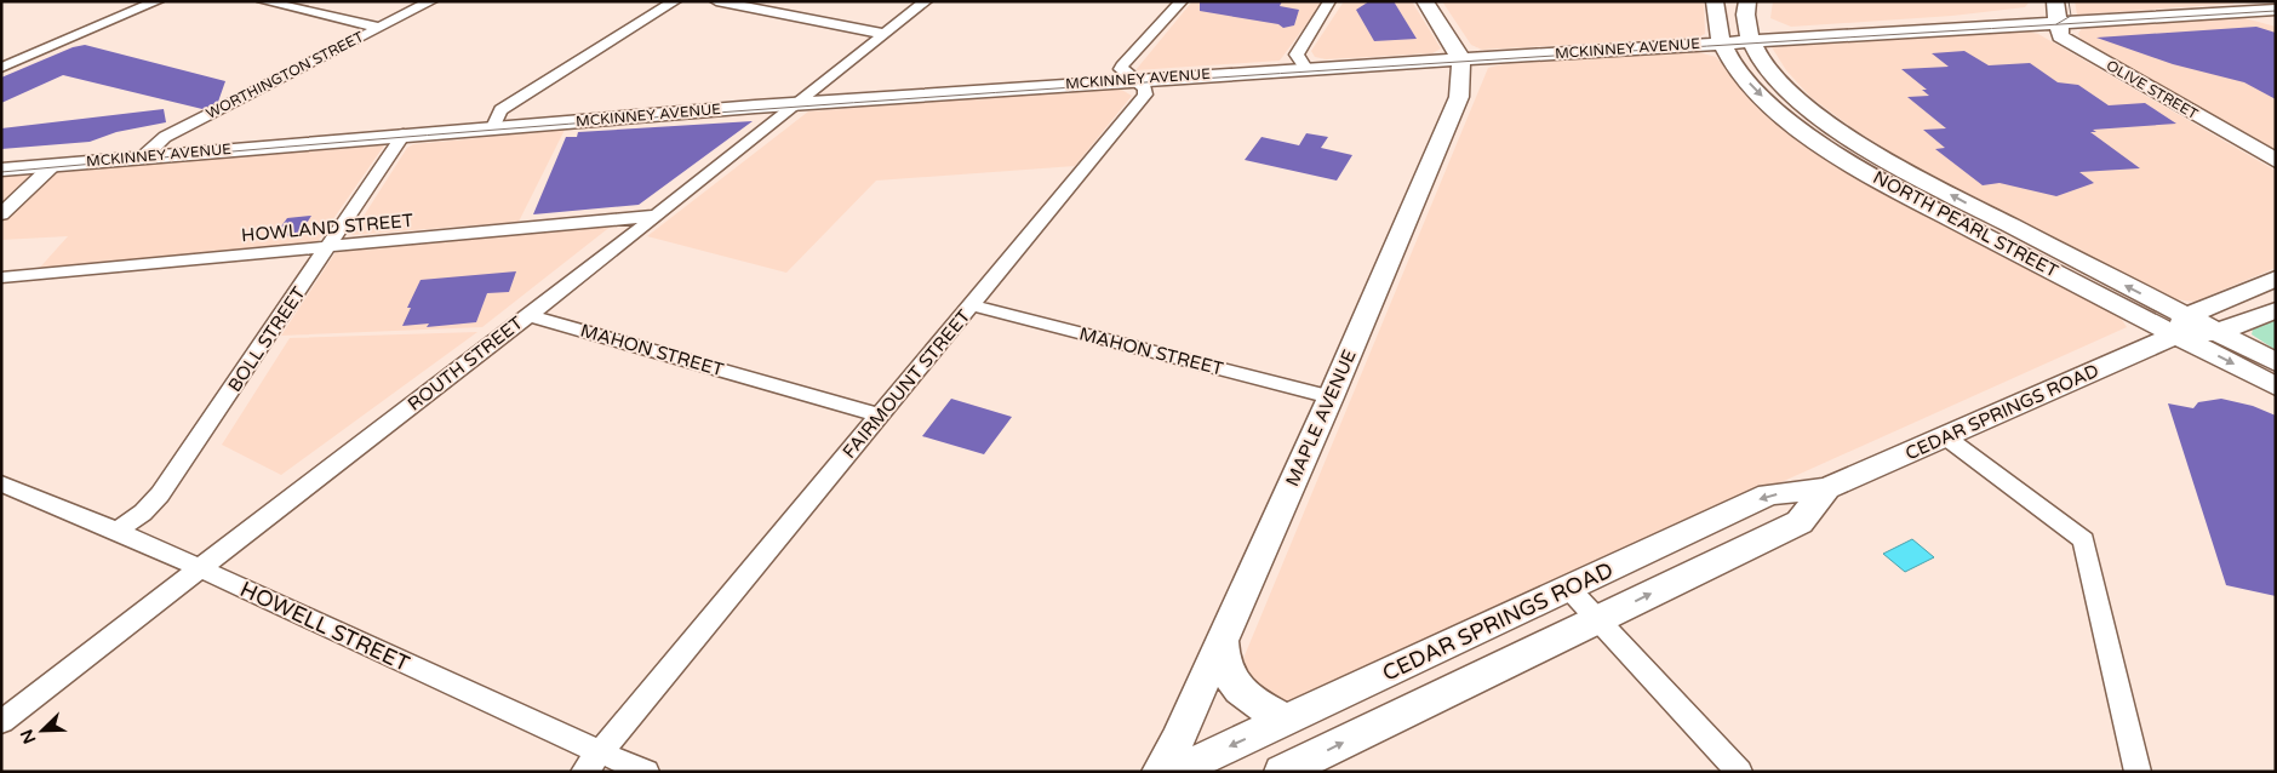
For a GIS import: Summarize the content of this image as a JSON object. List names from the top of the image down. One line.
{"streets":{"main road":["MCKINNEY AVENUE","OLIVE STREET","NORTH PEARL STREET","CEDAR SPRINGS ROAD","MAPLE AVENUE"],"street":["WORTHINGTON STREET","HOWLAND STREET","BOLL STREET","MAHON STREET","ROUTH STREET","FAIRMOUNT STREET","HOWELL STREET"]},"crossings":[["MCKINNEY AVENUE","WORTHINGTON STREET"],["MCKINNEY AVENUE","OLIVE STREET"],["MCKINNEY AVENUE","NORTH PEARL STREET"],["MCKINNEY AVENUE","BOLL STREET"],["MCKINNEY AVENUE","ROUTH STREET"],["MCKINNEY AVENUE","FAIRMOUNT STREET"],["MCKINNEY AVENUE","MAPLE AVENUE"],["NORTH PEARL STREET","CEDAR SPRINGS ROAD"],["HOWLAND STREET","BOLL STREET"],["HOWLAND STREET","ROUTH STREET"],["BOLL STREET","HOWELL STREET"],["MAHON STREET","ROUTH STREET"],["MAHON STREET","FAIRMOUNT STREET"],["MAHON STREET","MAPLE AVENUE"],["ROUTH STREET","HOWELL STREET"],["FAIRMOUNT STREET","HOWELL STREET"]],"north":"bottom left"}
